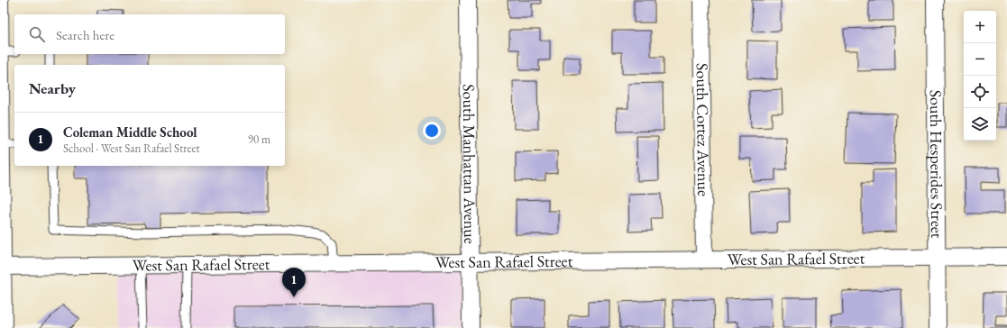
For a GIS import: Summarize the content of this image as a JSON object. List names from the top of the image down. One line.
{"streets":{"street":["South Cortez Avenue","South Manhattan Avenue","South Hesperides Street","West San Rafael Street"]},"crossings":[["South Cortez Avenue","West San Rafael Street"],["South Manhattan Avenue","West San Rafael Street"],["South Hesperides Street","West San Rafael Street"]],"page":{"map_buttons":["+","−"],"search":"Search here","heading":"Nearby","list":[{"mark":"1","name":"Coleman Middle School","note":"School · West San Rafael Street","value":"90 m"}],"pins":"1"}}
